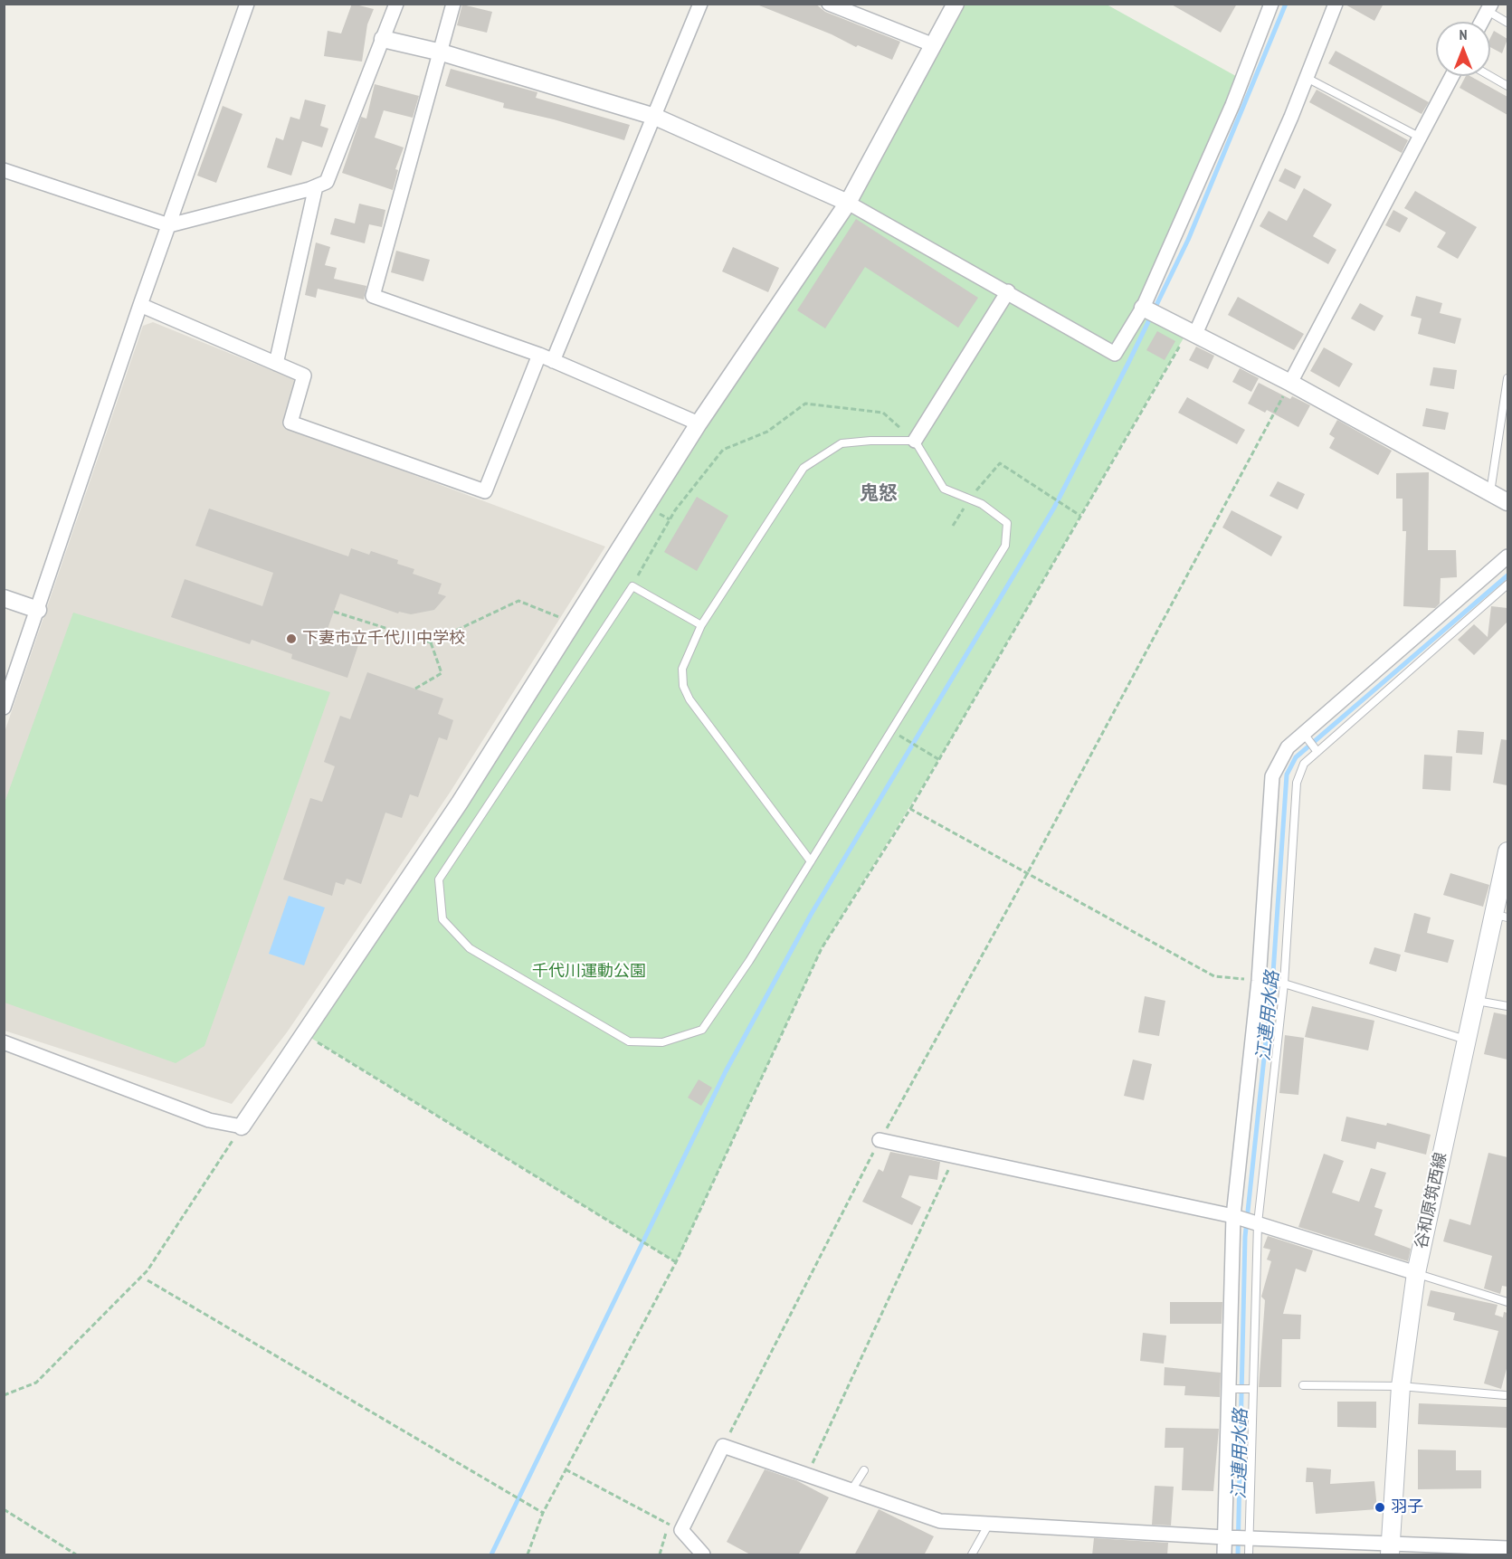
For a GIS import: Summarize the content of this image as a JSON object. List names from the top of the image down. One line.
{"streets":{"main road":["谷和原筑西線"]},"districts":["鬼怒"],"water":["江連用水路"],"parks":["千代川運動公園"],"places":["下妻市立千代川中学校","羽子"],"north":"top"}
